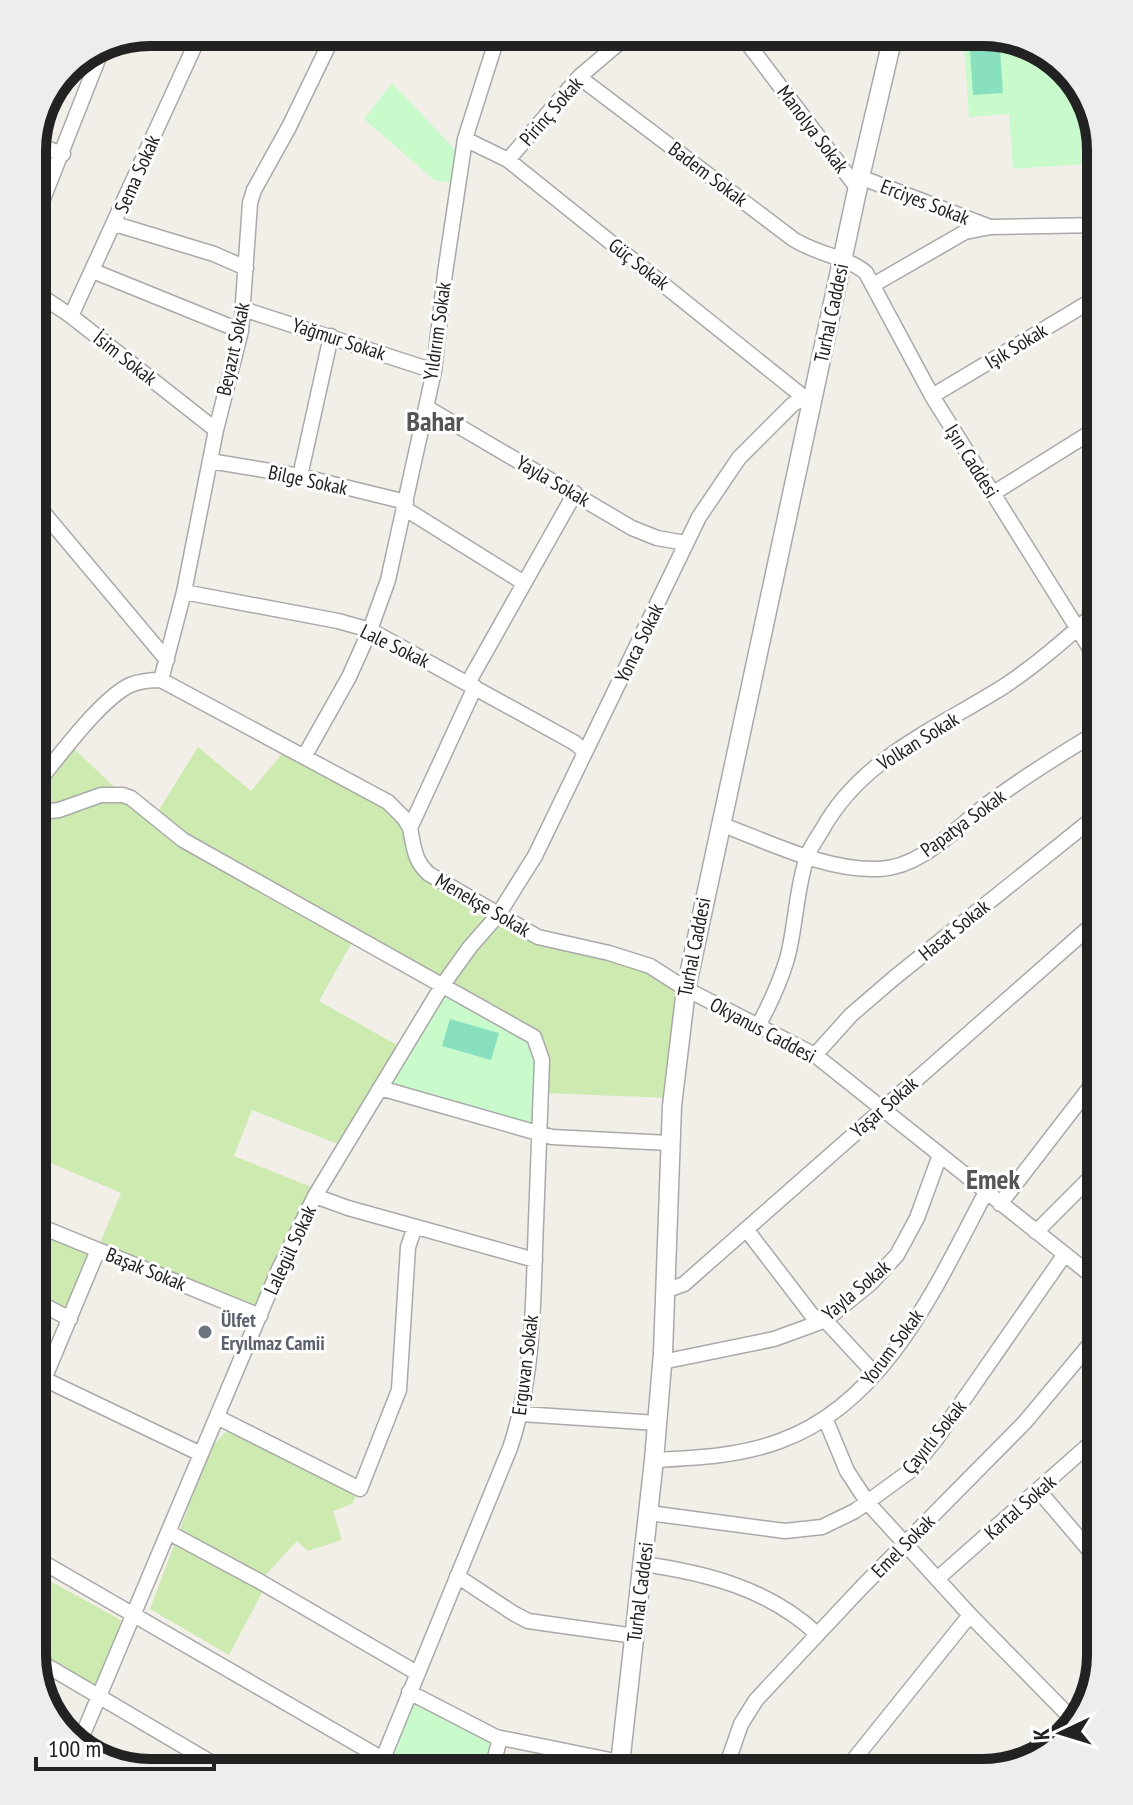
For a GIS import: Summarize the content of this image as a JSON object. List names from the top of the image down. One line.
{"streets":{"street":["Pirinç Sokak","Manolya Sokak","Sema Sokak","Badem Sokak","Erciyes Sokak","Güç Sokak","Turhal Caddesi","Yıldırım Sokak","Yağmur Sokak","Işık Sokak","Beyazıt Sokak","İsim Sokak","Işın Caddesi","Bilge Sokak","Yayla Sokak","Yonca Sokak","Lale Sokak","Volkan Sokak","Papatya Sokak","Menekşe Sokak","Hasat Sokak","Okyanus Caddesi","Yaşar Sokak","Lalegül Sokak","Başak Sokak","Yorum Sokak","Erguvan Sokak","Çayırlı Sokak","Kartal Sokak","Emel Sokak"]},"crossings":[["Pirinç Sokak","Badem Sokak"],["Pirinç Sokak","Güç Sokak"],["Manolya Sokak","Erciyes Sokak"],["Manolya Sokak","Turhal Caddesi"],["Sema Sokak","İsim Sokak"],["Badem Sokak","Turhal Caddesi"],["Badem Sokak","Işın Caddesi"],["Erciyes Sokak","Turhal Caddesi"],["Erciyes Sokak","Işın Caddesi"],["Güç Sokak","Turhal Caddesi"],["Güç Sokak","Yıldırım Sokak"],["Güç Sokak","Yonca Sokak"],["Turhal Caddesi","Işın Caddesi"],["Turhal Caddesi","Yayla Sokak"],["Turhal Caddesi","Yonca Sokak"],["Turhal Caddesi","Papatya Sokak"],["Turhal Caddesi","Menekşe Sokak"],["Turhal Caddesi","Okyanus Caddesi"],["Turhal Caddesi","Yaşar Sokak"],["Turhal Caddesi","Yorum Sokak"],["Turhal Caddesi","Çayırlı Sokak"],["Yıldırım Sokak","Yağmur Sokak"],["Yıldırım Sokak","Bilge Sokak"],["Yıldırım Sokak","Yayla Sokak"],["Yıldırım Sokak","Lale Sokak"],["Yağmur Sokak","Beyazıt Sokak"],["Işık Sokak","Işın Caddesi"],["Beyazıt Sokak","İsim Sokak"],["Beyazıt Sokak","Bilge Sokak"],["Beyazıt Sokak","Lale Sokak"],["Işın Caddesi","Volkan Sokak"],["Yayla Sokak","Yonca Sokak"],["Yayla Sokak","Okyanus Caddesi"],["Yonca Sokak","Lale Sokak"],["Yonca Sokak","Menekşe Sokak"],["Yonca Sokak","Lalegül Sokak"],["Volkan Sokak","Papatya Sokak"],["Volkan Sokak","Okyanus Caddesi"],["Menekşe Sokak","Okyanus Caddesi"],["Menekşe Sokak","Lalegül Sokak"],["Hasat Sokak","Okyanus Caddesi"],["Okyanus Caddesi","Yaşar Sokak"],["Okyanus Caddesi","Yorum Sokak"],["Okyanus Caddesi","Çayırlı Sokak"],["Lalegül Sokak","Başak Sokak"],["Lalegül Sokak","Erguvan Sokak"]],"districts":["Bahar","Emek"],"places":["Ülfet Eryılmaz Camii"],"scale_bar":"100 m","north":"left"}
